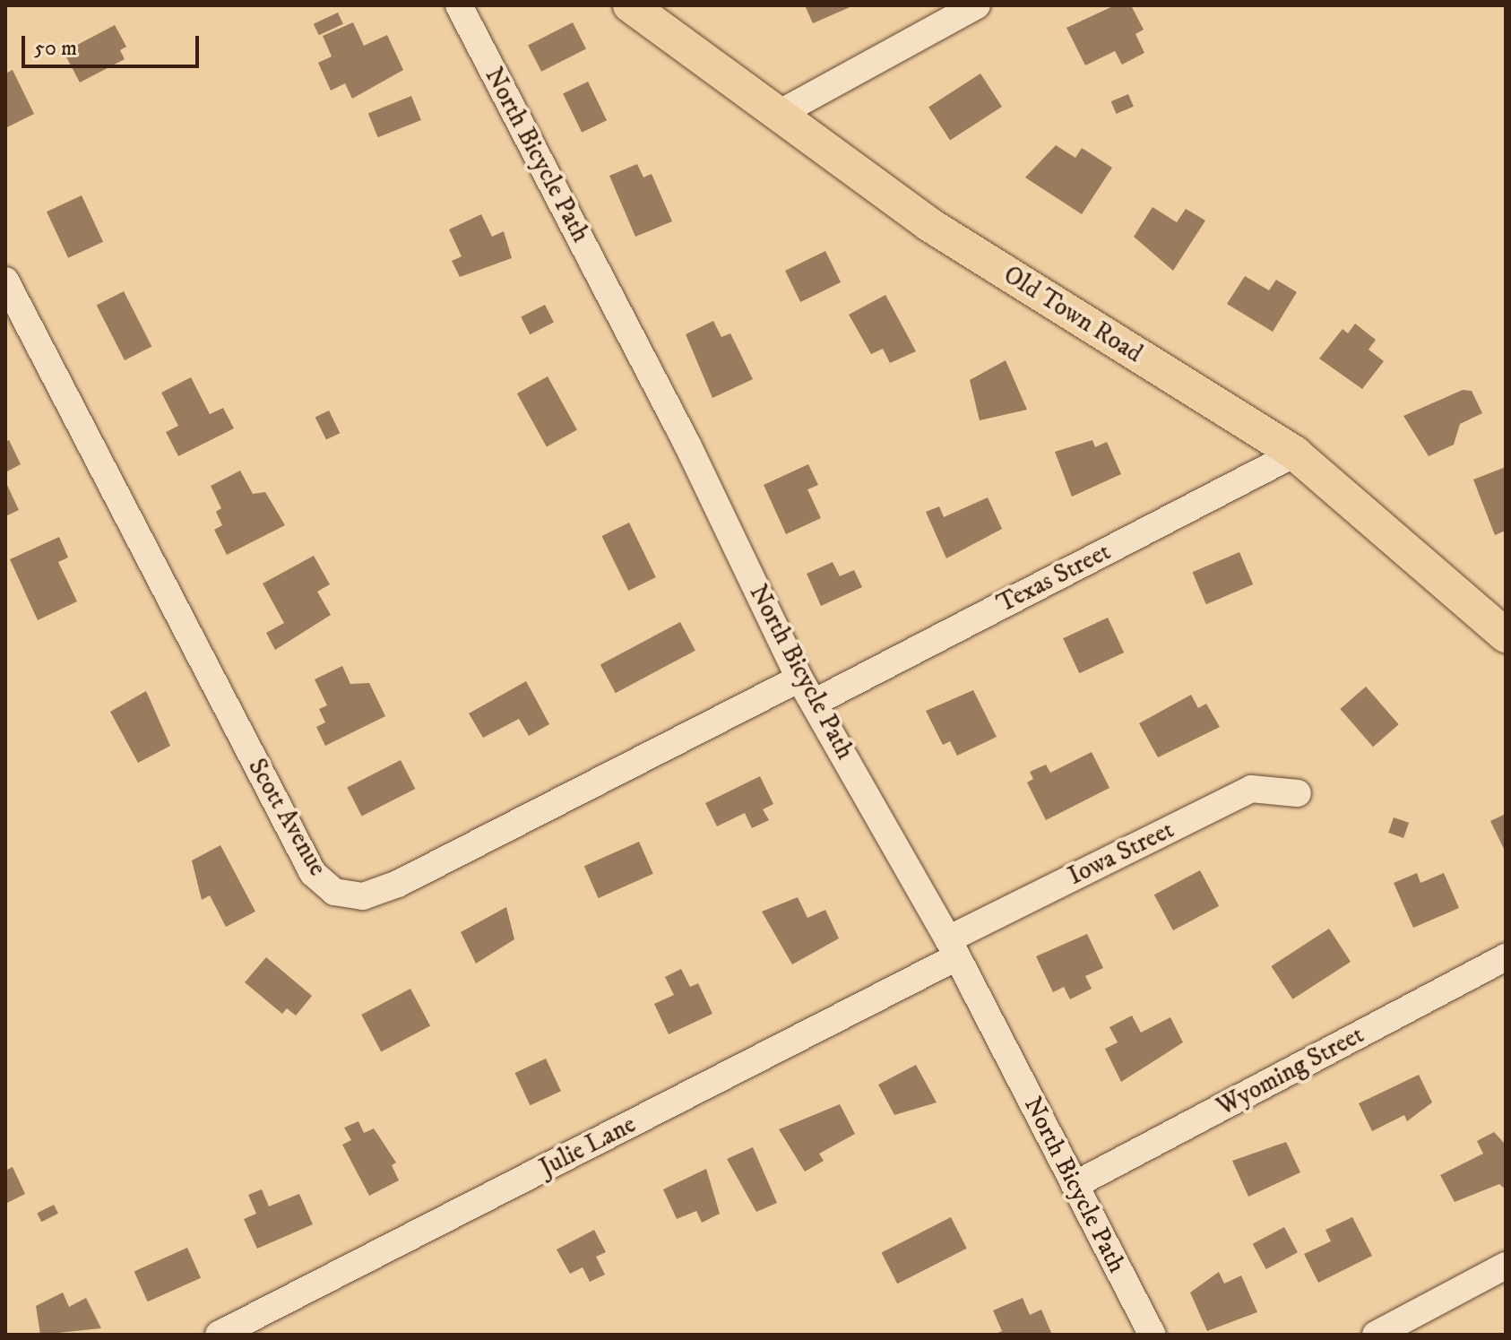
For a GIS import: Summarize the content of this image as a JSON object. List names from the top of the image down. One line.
{"streets":{"main road":["Old Town Road"],"street":["North Bicycle Path","Texas Street","Scott Avenue","Iowa Street","Wyoming Street","Julie Lane"]},"crossings":[["North Bicycle Path","Texas Street"],["North Bicycle Path","Scott Avenue"],["North Bicycle Path","Iowa Street"],["North Bicycle Path","Wyoming Street"],["North Bicycle Path","Julie Lane"],["Old Town Road","Texas Street"],["Iowa Street","Julie Lane"]],"scale_bar":"50 m"}
